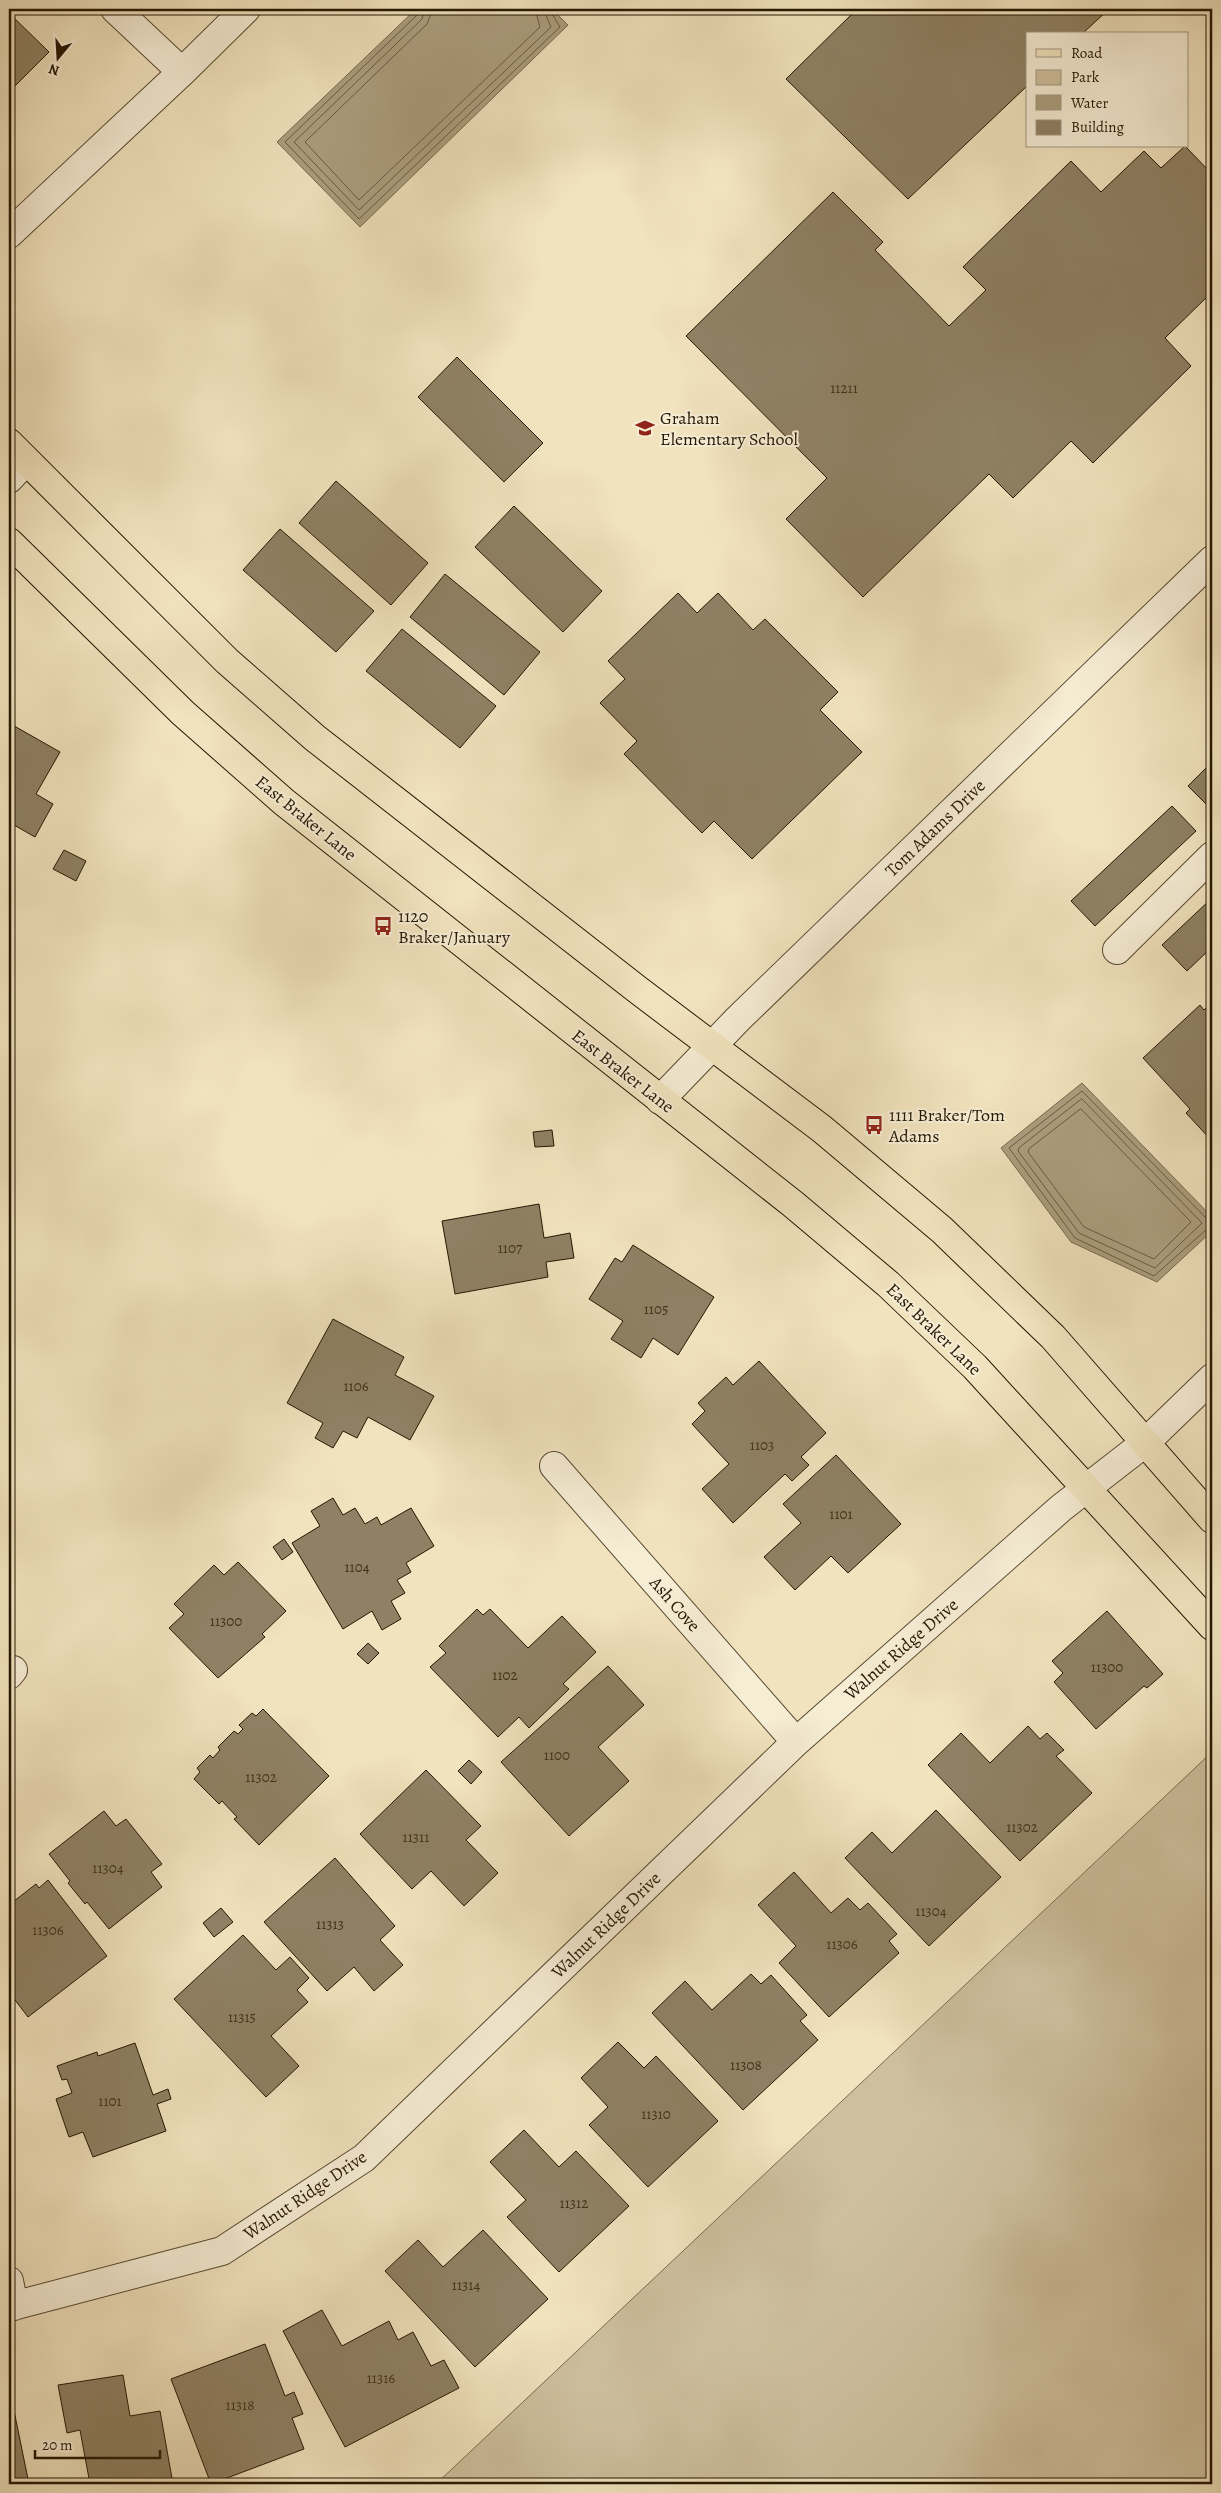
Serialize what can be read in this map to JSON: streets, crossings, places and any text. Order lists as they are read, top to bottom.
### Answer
{
  "streets": {
    "main road": ["East Braker Lane"],
    "street": ["Tom Adams Drive", "Ash Cove", "Walnut Ridge Drive"]
  },
  "crossings": [
    ["East Braker Lane", "Tom Adams Drive"],
    ["East Braker Lane", "Walnut Ridge Drive"],
    ["Ash Cove", "Walnut Ridge Drive"]
  ],
  "places": {
    "school or university": ["Graham Elementary School"],
    "bus stop": ["1120 Braker/January", "1111 Braker/Tom Adams"]
  },
  "house_numbers": [
    "11211",
    "1107",
    "1105",
    "1106",
    "1103",
    "1101",
    "1104",
    "11300",
    "11300",
    "1102",
    "1100",
    "11302",
    "11302",
    "11311",
    "11304",
    "11304",
    "11313",
    "11306",
    "11306",
    "11315",
    "11308",
    "1101",
    "11310",
    "11312",
    "11314",
    "11316",
    "11318"
  ],
  "legend": [
    "Road",
    "Park",
    "Water",
    "Building"
  ],
  "scale_bar": "20 m",
  "north": "bottom"
}
